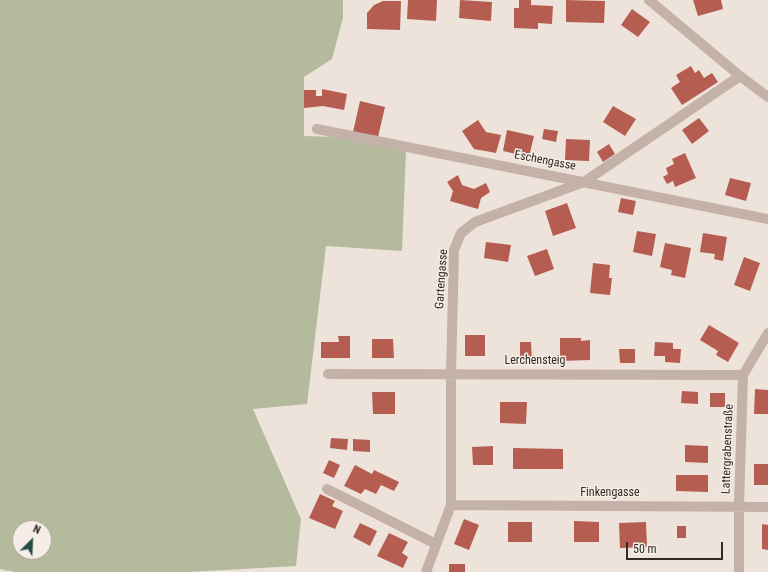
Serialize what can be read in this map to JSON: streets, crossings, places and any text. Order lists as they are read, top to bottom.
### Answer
{
  "streets": {
    "street": [
      "Eschengasse",
      "Gartengasse",
      "Lerchensteig",
      "Lattergrabenstraße",
      "Finkengasse"
    ]
  },
  "crossings": [
    ["Eschengasse", "Gartengasse"],
    ["Gartengasse", "Lerchensteig"],
    ["Gartengasse", "Finkengasse"],
    ["Lerchensteig", "Lattergrabenstraße"],
    ["Lattergrabenstraße", "Finkengasse"]
  ],
  "scale_bar": "50 m",
  "north": "top right"
}
